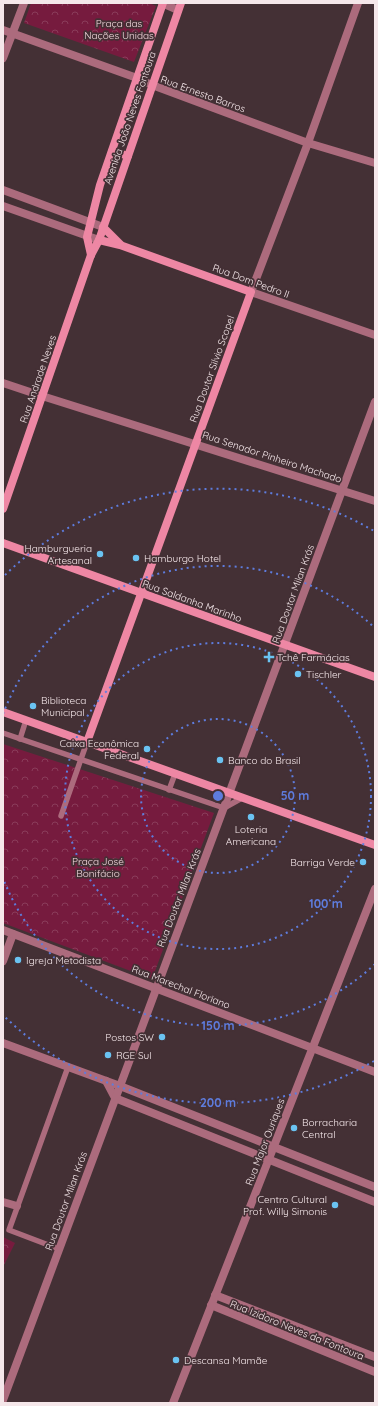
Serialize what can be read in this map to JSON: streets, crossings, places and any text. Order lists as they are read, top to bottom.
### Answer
{
  "streets": {
    "main road": [
      "Avenida João Neves Fontoura",
      "Rua Dom Pedro II",
      "Rua Doutor Silvio Scopel",
      "Rua Andrade Neves",
      "Rua Saldanha Marinho"
    ],
    "street": [
      "Rua Ernesto Barros",
      "Rua Senador Pinheiro Machado",
      "Rua Doutor Milan Krás",
      "Rua Marechal Floriano",
      "Rua Major Ouriques",
      "Rua Izidoro Neves da Fontoura"
    ]
  },
  "crossings": [
    ["Rua Ernesto Barros", "Avenida João Neves Fontoura"],
    ["Rua Ernesto Barros", "Rua Doutor Silvio Scopel"],
    ["Avenida João Neves Fontoura", "Rua Dom Pedro II"],
    ["Avenida João Neves Fontoura", "Rua Andrade Neves"],
    ["Rua Dom Pedro II", "Rua Doutor Silvio Scopel"],
    ["Rua Dom Pedro II", "Rua Andrade Neves"],
    ["Rua Doutor Silvio Scopel", "Rua Senador Pinheiro Machado"],
    ["Rua Doutor Silvio Scopel", "Rua Saldanha Marinho"],
    ["Rua Andrade Neves", "Rua Senador Pinheiro Machado"],
    ["Rua Senador Pinheiro Machado", "Rua Doutor Milan Krás"],
    ["Rua Doutor Milan Krás", "Rua Saldanha Marinho"],
    ["Rua Doutor Milan Krás", "Rua Marechal Floriano"],
    ["Rua Marechal Floriano", "Rua Major Ouriques"],
    ["Rua Major Ouriques", "Rua Izidoro Neves da Fontoura"]
  ],
  "parks": ["Praça das Nações Unidas", "Praça José Bonifácio"],
  "places": {
    "other": [
      "Hamburgueria Artesanal",
      "Hamburgo Hotel",
      "Tischler",
      "Biblioteca Municipal",
      "Caixa Econômica Federal",
      "Banco do Brasil",
      "Loteria Americana",
      "Barriga Verde",
      "Igreja Metodista",
      "Postos SW",
      "RGE Sul",
      "Borracharia Central",
      "Centro Cultural Prof. Willy Simonis",
      "Descansa Mamãe"
    ],
    "health": ["Tchê Farmácias"]
  },
  "rings": [
    "50 m",
    "100 m",
    "150 m",
    "200 m"
  ]
}
